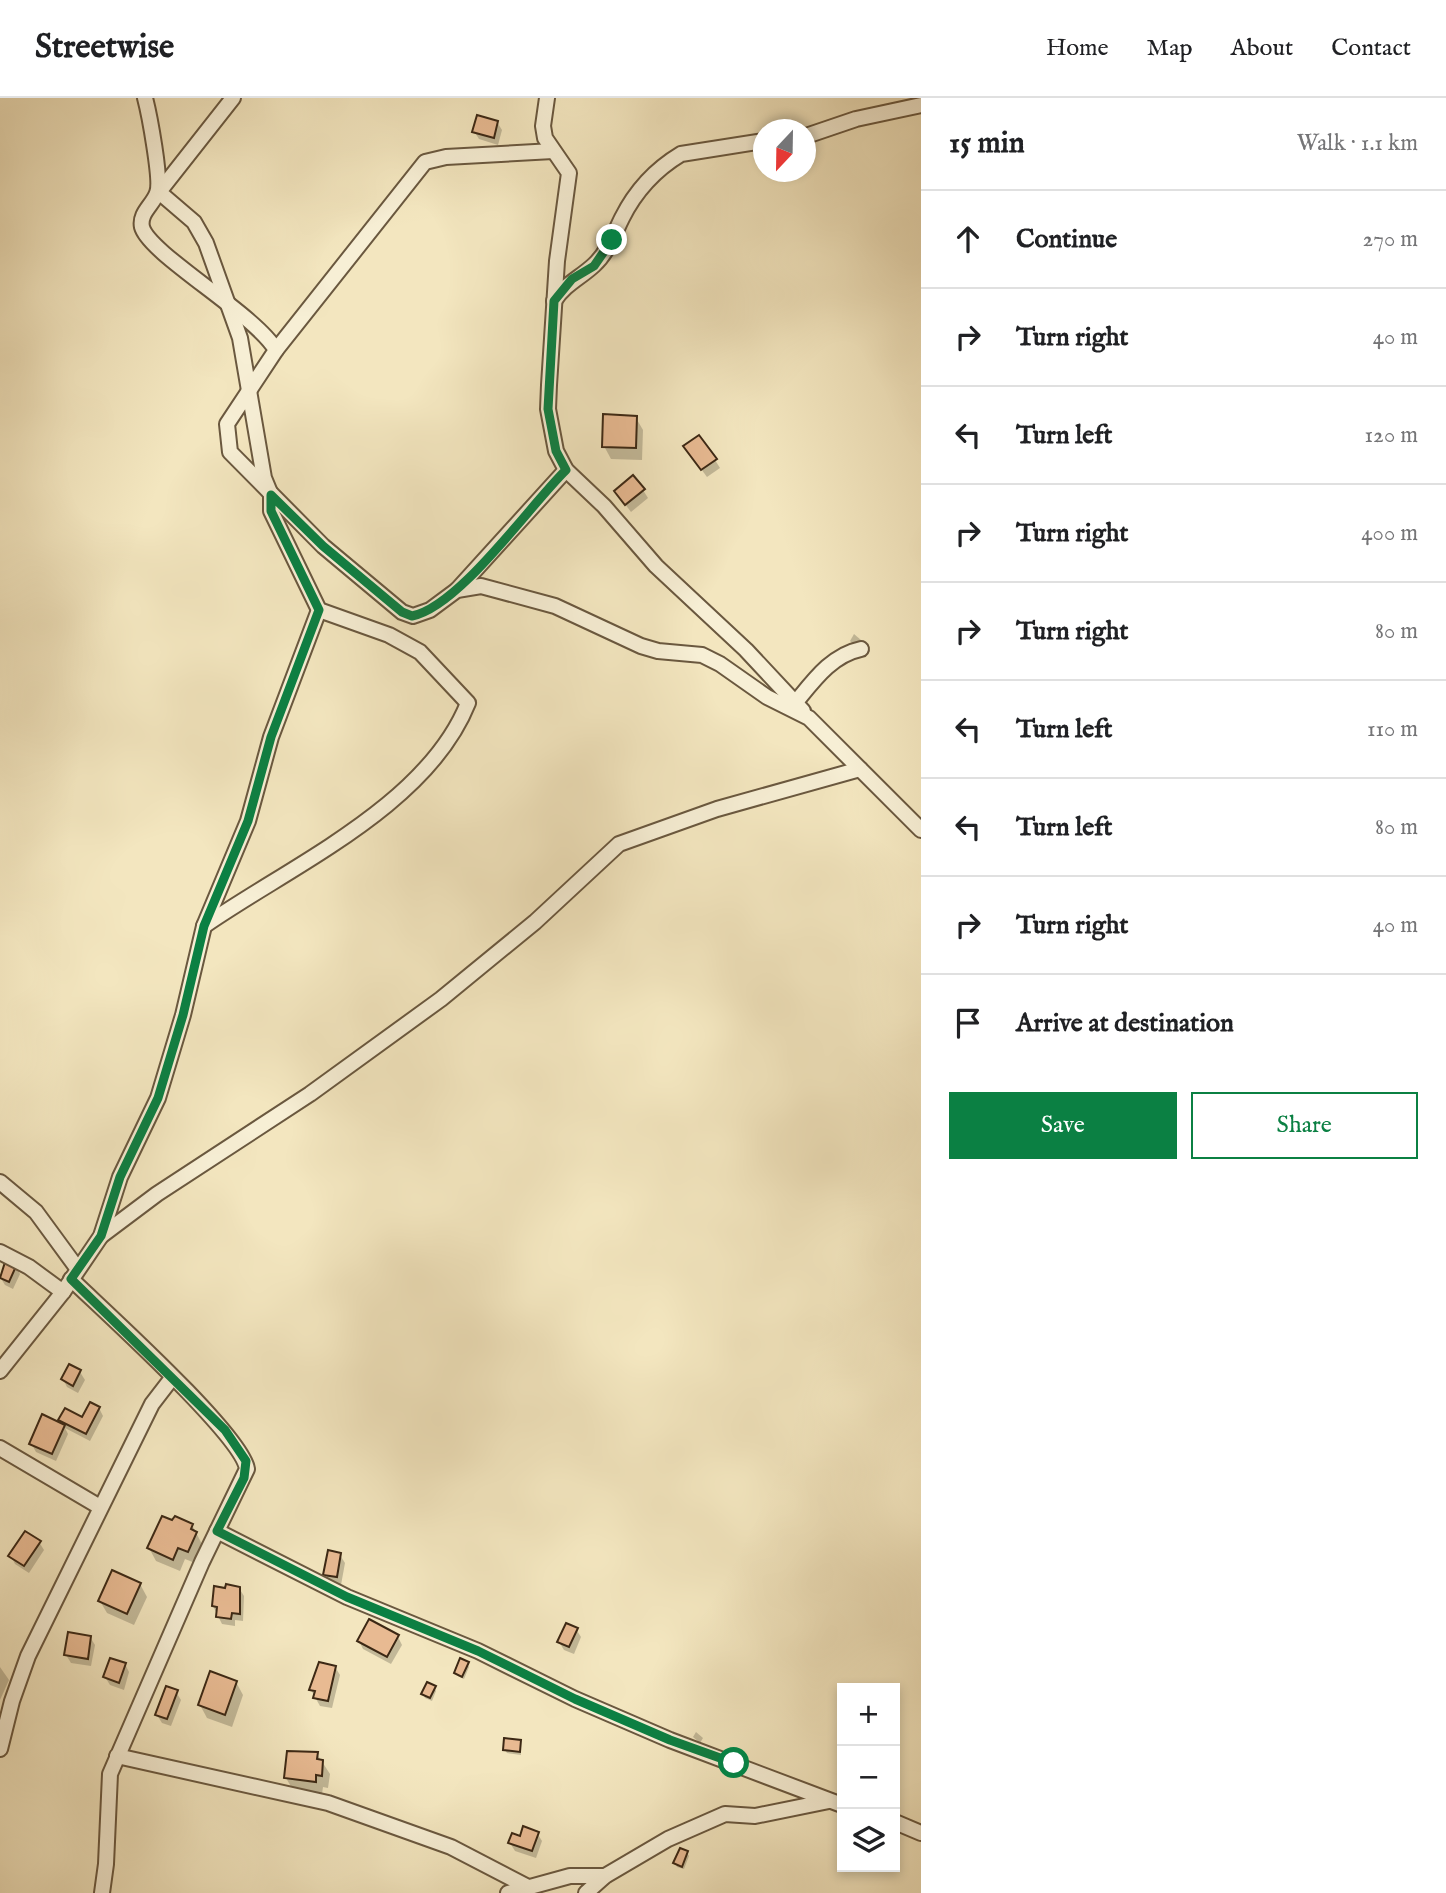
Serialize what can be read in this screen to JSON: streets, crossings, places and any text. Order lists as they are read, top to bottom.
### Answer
{
  "north": "bottom",
  "page": {
    "header": "Streetwise",
    "nav": [
      "Home",
      "Map",
      "About",
      "Contact"
    ],
    "heading": ["15 min", "Walk · 1.1 km"],
    "list": [
      ["Continue", "270 m"],
      ["Turn right", "40 m"],
      ["Turn left", "120 m"],
      ["Turn right", "400 m"],
      ["Turn right", "80 m"],
      ["Turn left", "110 m"],
      ["Turn left", "80 m"],
      ["Turn right", "40 m"],
      "Arrive at destination"
    ],
    "buttons": ["Save", "Share"],
    "map_buttons": ["+", "−"]
  }
}
